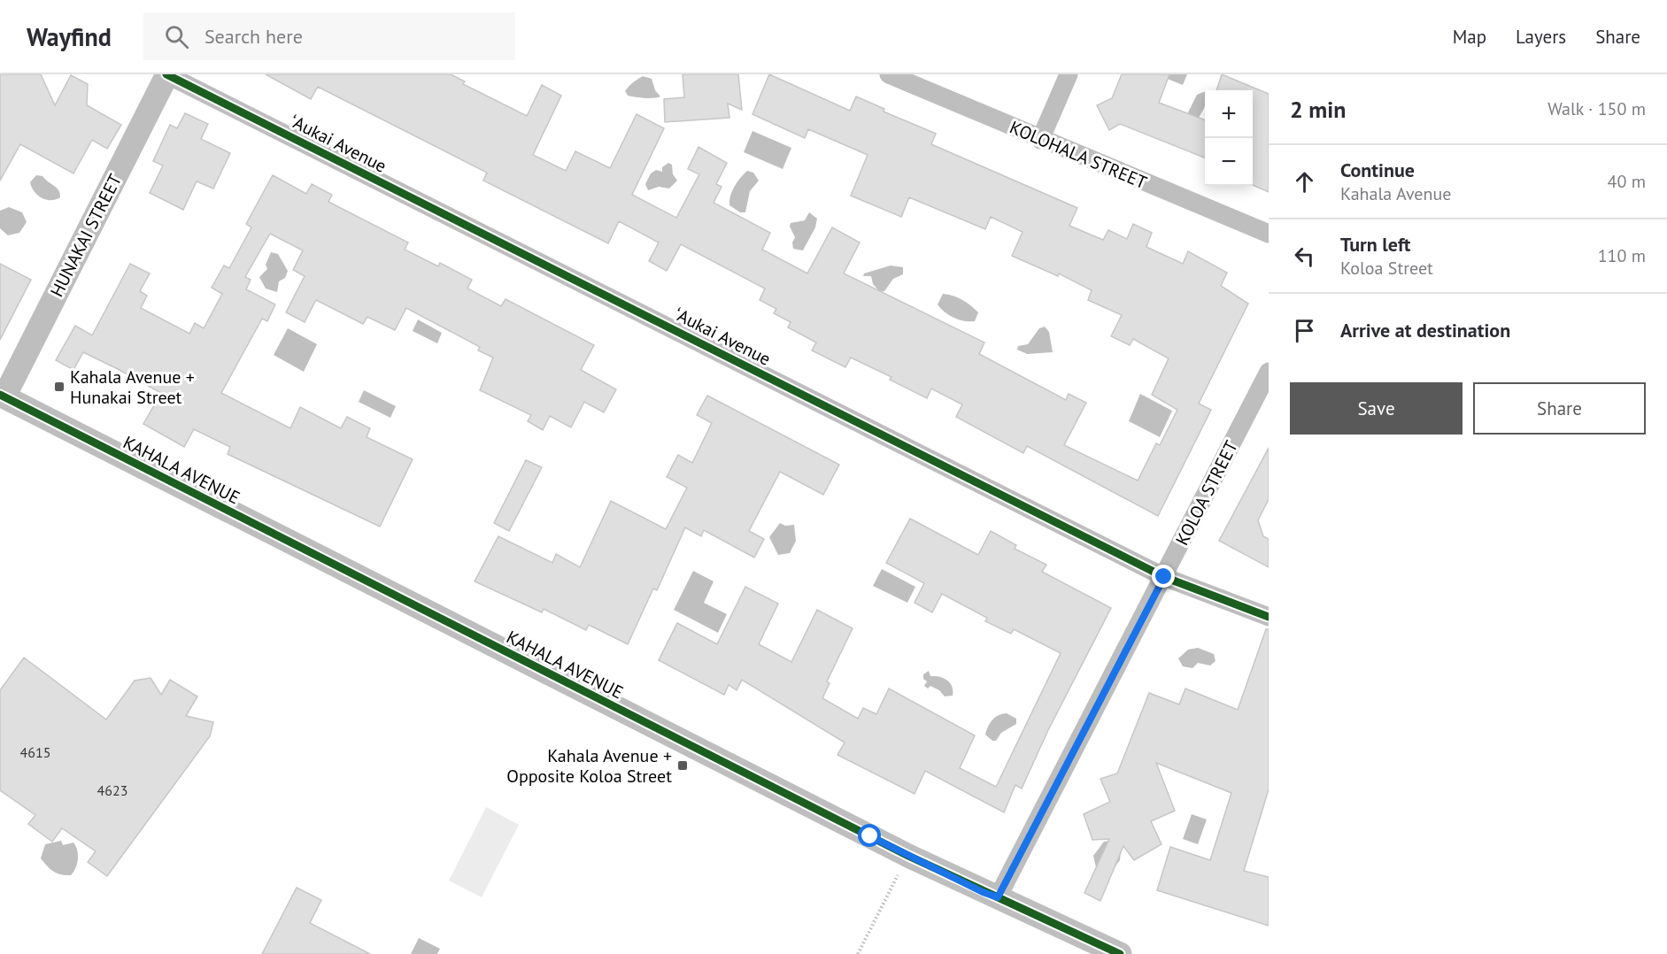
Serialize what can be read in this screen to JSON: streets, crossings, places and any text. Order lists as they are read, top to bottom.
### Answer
{
  "streets": {
    "street": [
      "ʻAukai Avenue",
      "KOLOHALA STREET",
      "HUNAKAI STREET",
      "KAHALA AVENUE",
      "KOLOA STREET"
    ]
  },
  "crossings": [
    ["ʻAukai Avenue", "HUNAKAI STREET"],
    ["ʻAukai Avenue", "KOLOA STREET"],
    ["HUNAKAI STREET", "KAHALA AVENUE"],
    ["KAHALA AVENUE", "KOLOA STREET"]
  ],
  "places": {
    "transit": ["Kahala Avenue + Hunakai Street", "Kahala Avenue + Opposite Koloa Street"]
  },
  "house_numbers": ["4615", "4623"],
  "page": {
    "header": "Wayfind",
    "search": "Search here",
    "nav": ["Map", "Layers", "Share"],
    "heading": ["2 min", "Walk · 150 m"],
    "map_buttons": ["+", "−"],
    "list": [
      ["Continue", "Kahala Avenue", "40 m"],
      ["Turn left", "Koloa Street", "110 m"],
      "Arrive at destination"
    ],
    "buttons": ["Save", "Share"]
  }
}
